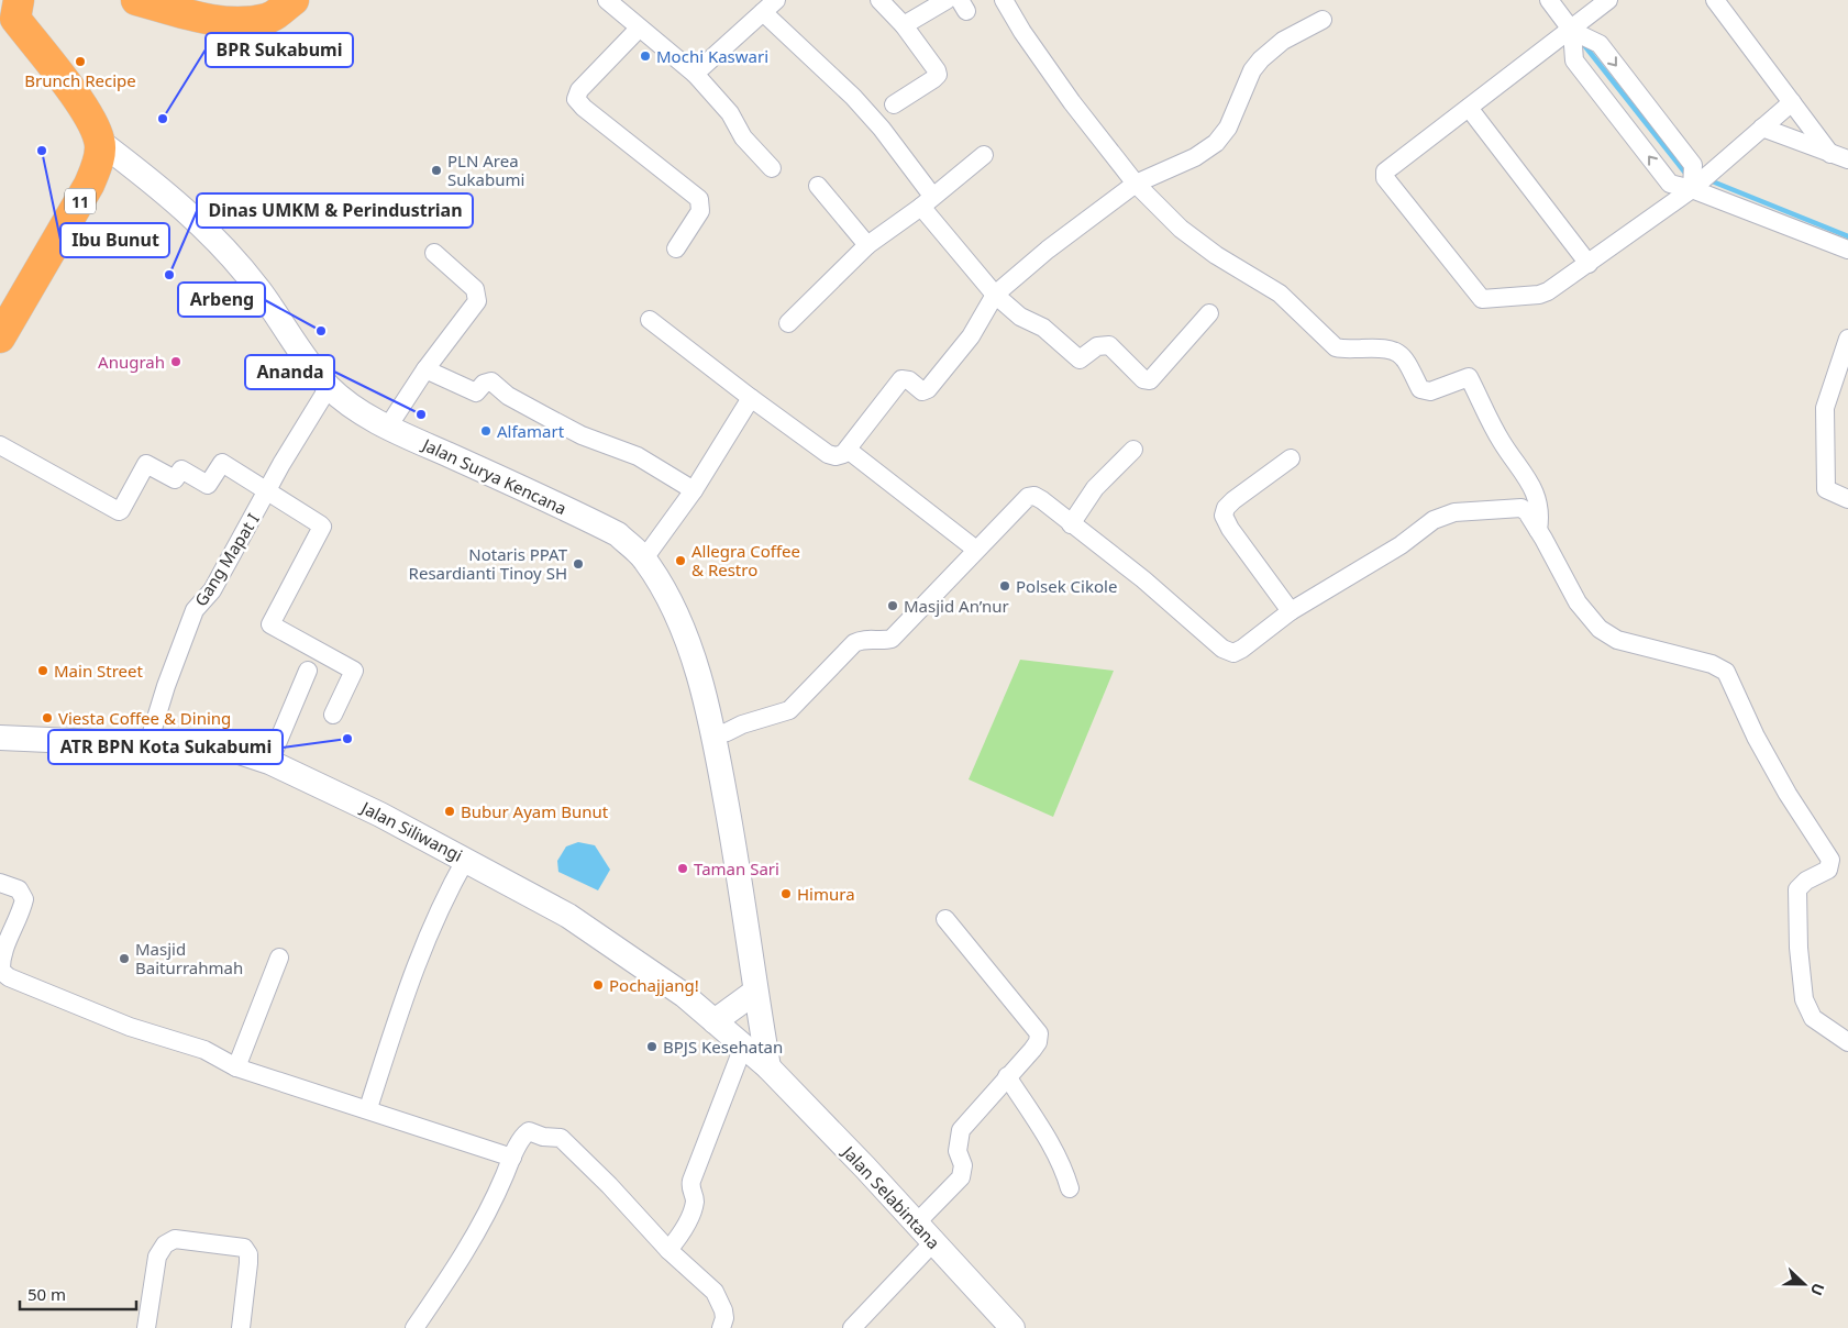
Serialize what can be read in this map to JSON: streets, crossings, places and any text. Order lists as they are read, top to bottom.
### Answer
{
  "streets": {
    "highway": ["11", "Jalan Surya Kencana"],
    "street": ["Gang Mapat I", "Jalan Siliwangi", "Jalan Selabintana"]
  },
  "crossings": [
    ["11", "Jalan Surya Kencana"],
    ["Jalan Surya Kencana", "Gang Mapat I"],
    ["Jalan Surya Kencana", "Jalan Siliwangi"],
    ["Jalan Surya Kencana", "Jalan Selabintana"],
    ["Gang Mapat I", "Jalan Siliwangi"],
    ["Jalan Siliwangi", "Jalan Selabintana"]
  ],
  "places": [
    "Mochi Kaswari",
    "Brunch Recipe",
    "BPR Sukabumi",
    "Ibu Bunut",
    "PLN Area Sukabumi",
    "Dinas UMKM & Perindustrian",
    "Arbeng",
    "Anugrah",
    "Ananda",
    "Alfamart",
    "Allegra Coffee & Restro",
    "Notaris PPAT Resardianti Tinoy SH",
    "Polsek Cikole",
    "Masjid An’nur",
    "Main Street",
    "Viesta Coffee & Dining",
    "ATR BPN Kota Sukabumi",
    "Bubur Ayam Bunut",
    "Taman Sari",
    "Himura",
    "Masjid Baiturrahmah",
    "Pochajjang!",
    "BPJS Kesehatan"
  ],
  "scale_bar": "50 m",
  "north": "right"
}
